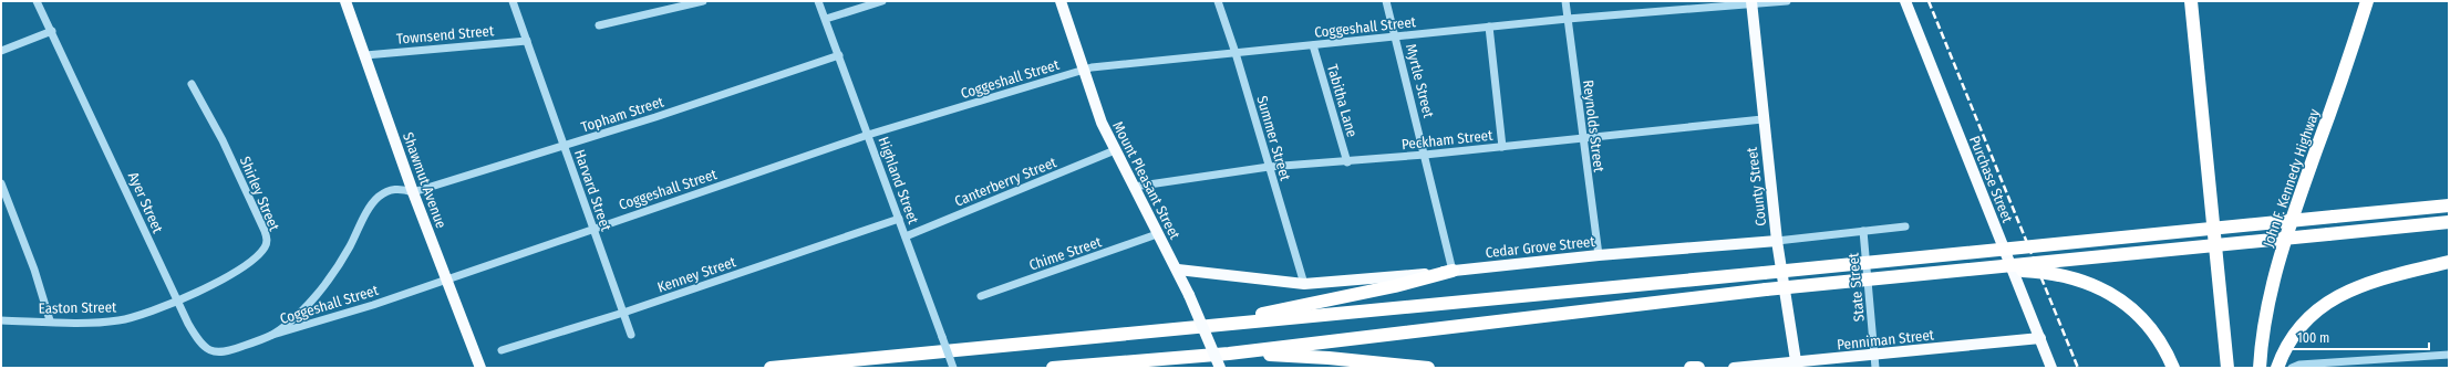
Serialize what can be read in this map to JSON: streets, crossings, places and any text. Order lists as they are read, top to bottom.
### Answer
{
  "streets": {
    "highway": ["John F. Kennedy Highway"],
    "main road": [
      "Purchase Street",
      "Shawmut Avenue",
      "Mount Pleasant Street",
      "County Street",
      "Cedar Grove Street",
      "Penniman Street"
    ],
    "street": [
      "Coggeshall Street",
      "Townsend Street",
      "Myrtle Street",
      "Tabitha Lane",
      "Topham Street",
      "Reynolds Street",
      "Summer Street",
      "Peckham Street",
      "Highland Street",
      "Canterberry Street",
      "Harvard Street",
      "Shirley Street",
      "Ayer Street",
      "Chime Street",
      "Kenney Street",
      "State Street",
      "Easton Street"
    ]
  },
  "crossings": [
    ["Coggeshall Street", "Myrtle Street"],
    ["Coggeshall Street", "Tabitha Lane"],
    ["Coggeshall Street", "Reynolds Street"],
    ["Coggeshall Street", "Summer Street"],
    ["Coggeshall Street", "Shawmut Avenue"],
    ["Coggeshall Street", "Highland Street"],
    ["Coggeshall Street", "Mount Pleasant Street"],
    ["Coggeshall Street", "County Street"],
    ["Coggeshall Street", "Harvard Street"],
    ["Coggeshall Street", "Ayer Street"],
    ["Townsend Street", "Shawmut Avenue"],
    ["Townsend Street", "Harvard Street"],
    ["Myrtle Street", "Peckham Street"],
    ["Myrtle Street", "Cedar Grove Street"],
    ["Tabitha Lane", "Peckham Street"],
    ["Topham Street", "Shawmut Avenue"],
    ["Topham Street", "Highland Street"],
    ["Topham Street", "Harvard Street"],
    ["Reynolds Street", "Peckham Street"],
    ["Reynolds Street", "Cedar Grove Street"],
    ["Summer Street", "Peckham Street"],
    ["Summer Street", "Cedar Grove Street"],
    ["Peckham Street", "Mount Pleasant Street"],
    ["Peckham Street", "County Street"],
    ["Purchase Street", "Penniman Street"],
    ["Highland Street", "Canterberry Street"],
    ["Highland Street", "Kenney Street"],
    ["Mount Pleasant Street", "Canterberry Street"],
    ["Mount Pleasant Street", "Cedar Grove Street"],
    ["Mount Pleasant Street", "Chime Street"],
    ["County Street", "Cedar Grove Street"],
    ["County Street", "Penniman Street"],
    ["Harvard Street", "Kenney Street"],
    ["Shirley Street", "Ayer Street"],
    ["Shirley Street", "Easton Street"],
    ["Ayer Street", "Easton Street"],
    ["Cedar Grove Street", "State Street"],
    ["State Street", "Penniman Street"]
  ],
  "scale_bar": "100 m"
}
